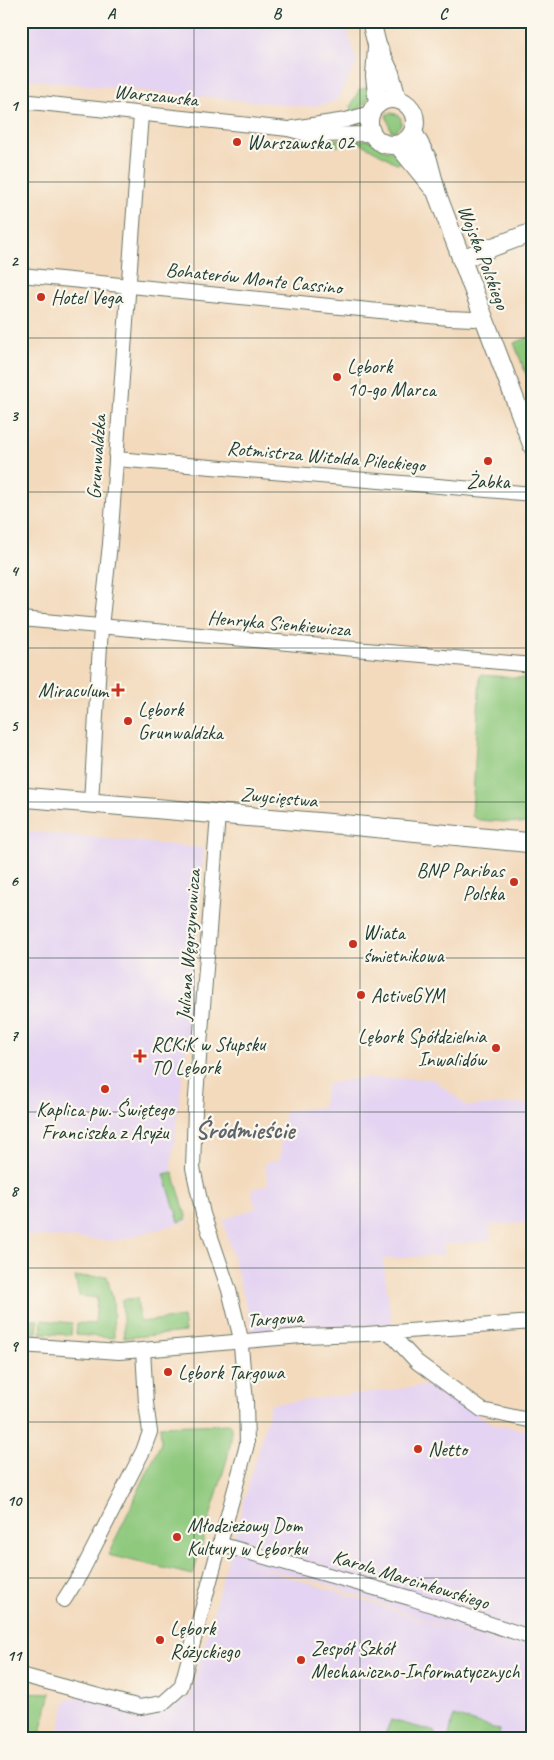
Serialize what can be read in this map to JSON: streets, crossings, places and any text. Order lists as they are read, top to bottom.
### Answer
{
  "streets": {
    "main road": ["Zwycięstwa"],
    "street": [
      "Warszawska",
      "Wojska Polskiego",
      "Bohaterów Monte Cassino",
      "Rotmistrza Witolda Pileckiego",
      "Grunwaldzka",
      "Henryka Sienkiewicza",
      "Juliana Węgrzynowicza",
      "Targowa",
      "Karola Marcinkowskiego"
    ]
  },
  "crossings": [
    ["Warszawska", "Wojska Polskiego"],
    ["Warszawska", "Grunwaldzka"],
    ["Wojska Polskiego", "Bohaterów Monte Cassino"],
    ["Bohaterów Monte Cassino", "Grunwaldzka"],
    ["Rotmistrza Witolda Pileckiego", "Grunwaldzka"],
    ["Grunwaldzka", "Henryka Sienkiewicza"],
    ["Grunwaldzka", "Zwycięstwa"],
    ["Zwycięstwa", "Juliana Węgrzynowicza"],
    ["Juliana Węgrzynowicza", "Targowa"],
    ["Juliana Węgrzynowicza", "Karola Marcinkowskiego"]
  ],
  "districts": ["Śródmieście"],
  "places": {
    "other": [
      "Warszawska 02",
      "Hotel Vega",
      "Lębork 10-go Marca",
      "Żabka",
      "Lębork Grunwaldzka",
      "BNP Paribas Polska",
      "Wiata śmietnikowa",
      "ActiveGYM",
      "Lębork Spółdzielnia Inwalidów",
      "Kaplica pw. Świętego Franciszka z Asyżu",
      "Lębork Targowa",
      "Netto",
      "Młodzieżowy Dom Kultury w Lęborku",
      "Lębork Różyckiego",
      "Zespół Szkół Mechaniczno-Informatycznych"
    ],
    "health": ["Miraculum", "RCKiK w Słupsku TO Lębork"]
  },
  "grid": {
    "columns": ["A", "B", "C"],
    "rows": [
      "1",
      "2",
      "3",
      "4",
      "5",
      "6",
      "7",
      "8",
      "9",
      "10",
      "11"
    ]
  }
}
